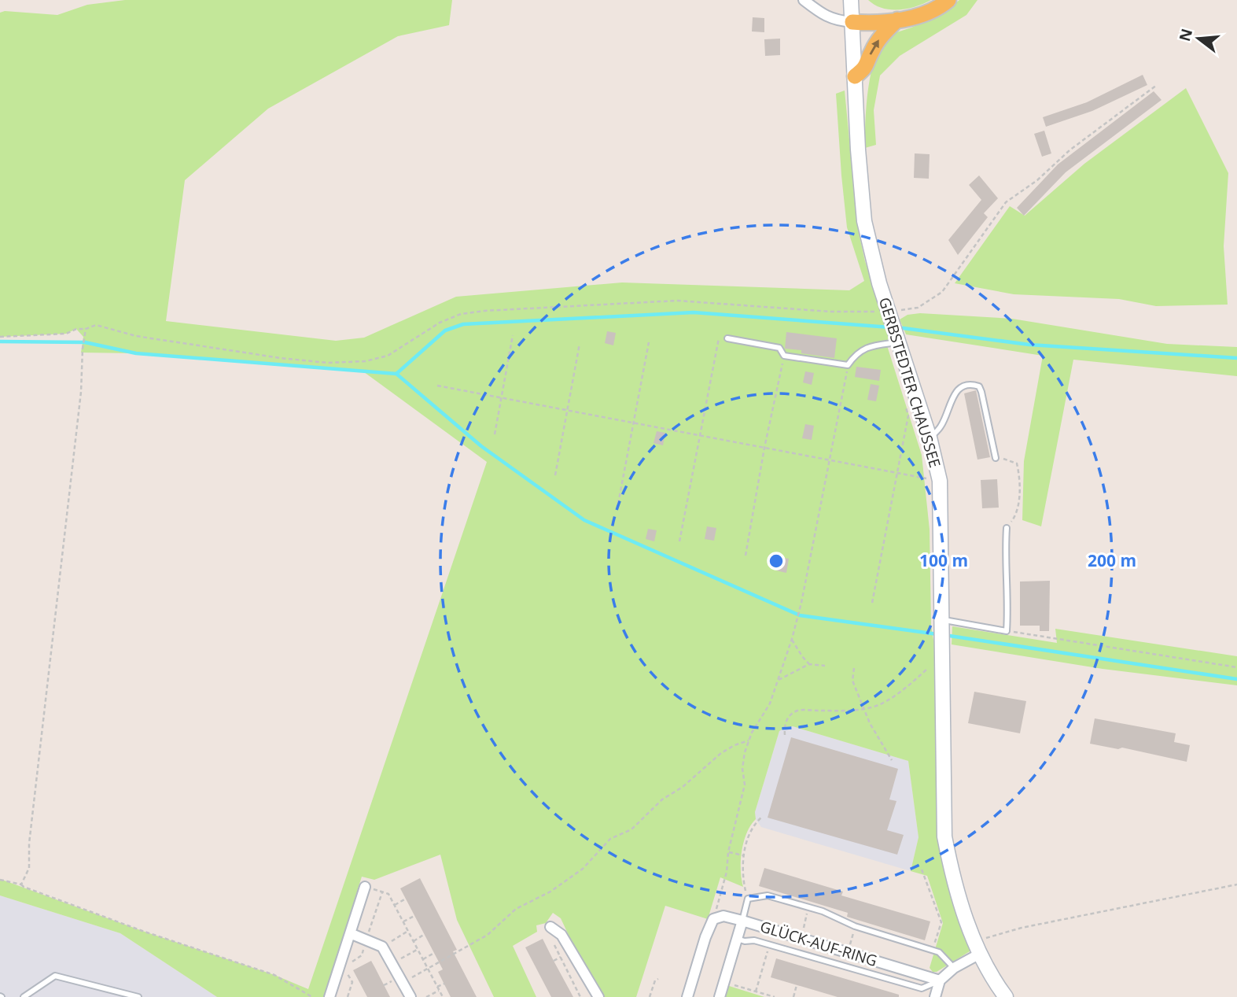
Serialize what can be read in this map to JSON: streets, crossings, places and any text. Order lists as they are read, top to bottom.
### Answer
{
  "streets": {
    "main road": ["GERBSTEDTER CHAUSSEE"],
    "street": ["GLÜCK-AUF-RING"]
  },
  "north": "left",
  "rings": ["100 m", "200 m"]
}
